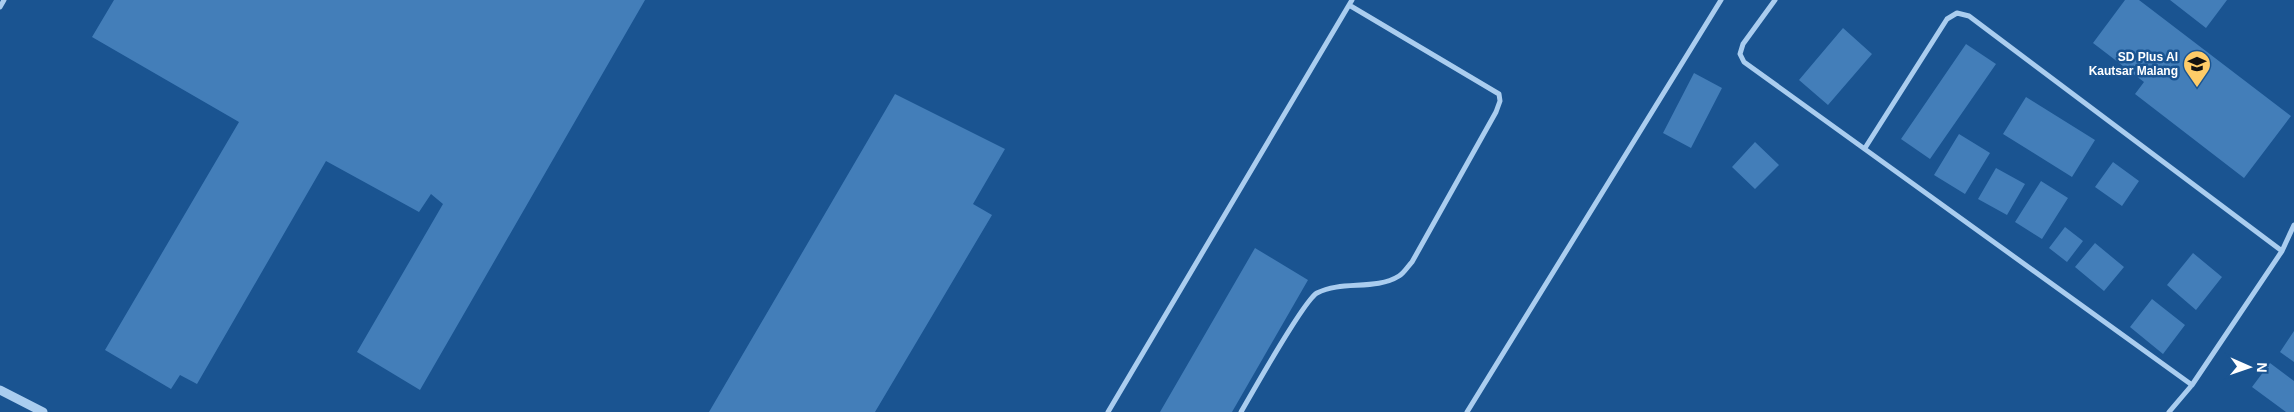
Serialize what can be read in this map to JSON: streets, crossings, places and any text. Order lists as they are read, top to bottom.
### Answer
{
  "places": {
    "school or university": ["SD Plus Al Kautsar Malang"]
  },
  "north": "right"
}
